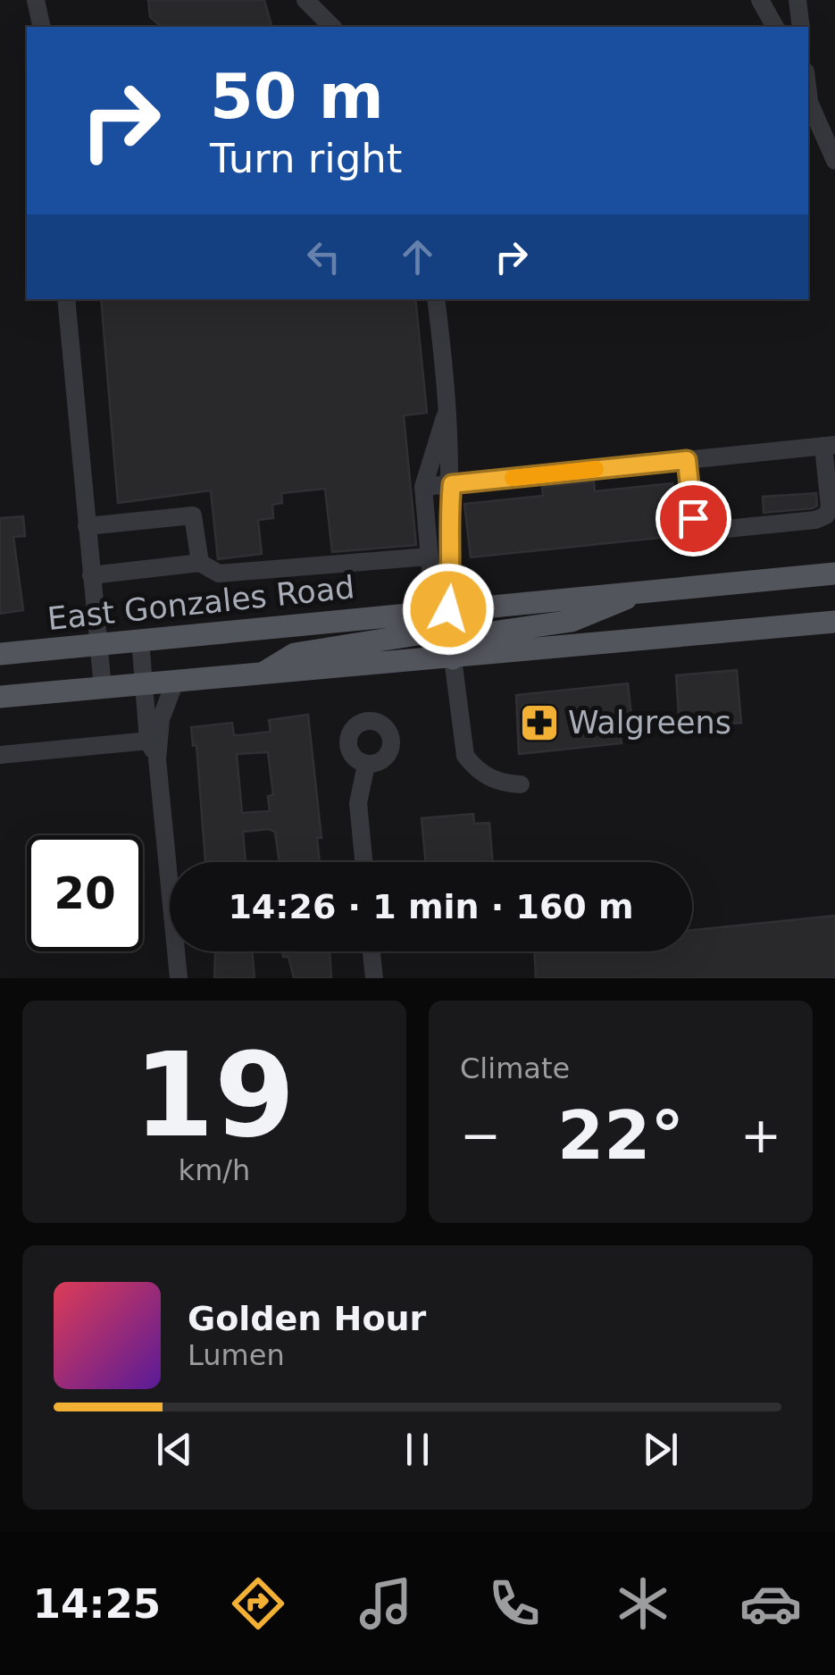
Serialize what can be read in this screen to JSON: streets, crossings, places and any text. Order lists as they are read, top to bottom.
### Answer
{
  "streets": {
    "main road": ["East Gonzales Road"]
  },
  "places": {
    "pharmacy": ["Walgreens"]
  },
  "page": {
    "turn": ["50 m", "Turn right"],
    "limit": "20",
    "trip": "14:26 · 1 min · 160 m",
    "tile": [
      ["19", "km/h"],
      "Climate"
    ],
    "heat": ["−", "22°", "+"],
    "song": ["Golden Hour", "Lumen"],
    "tabs": "14:25"
  }
}
